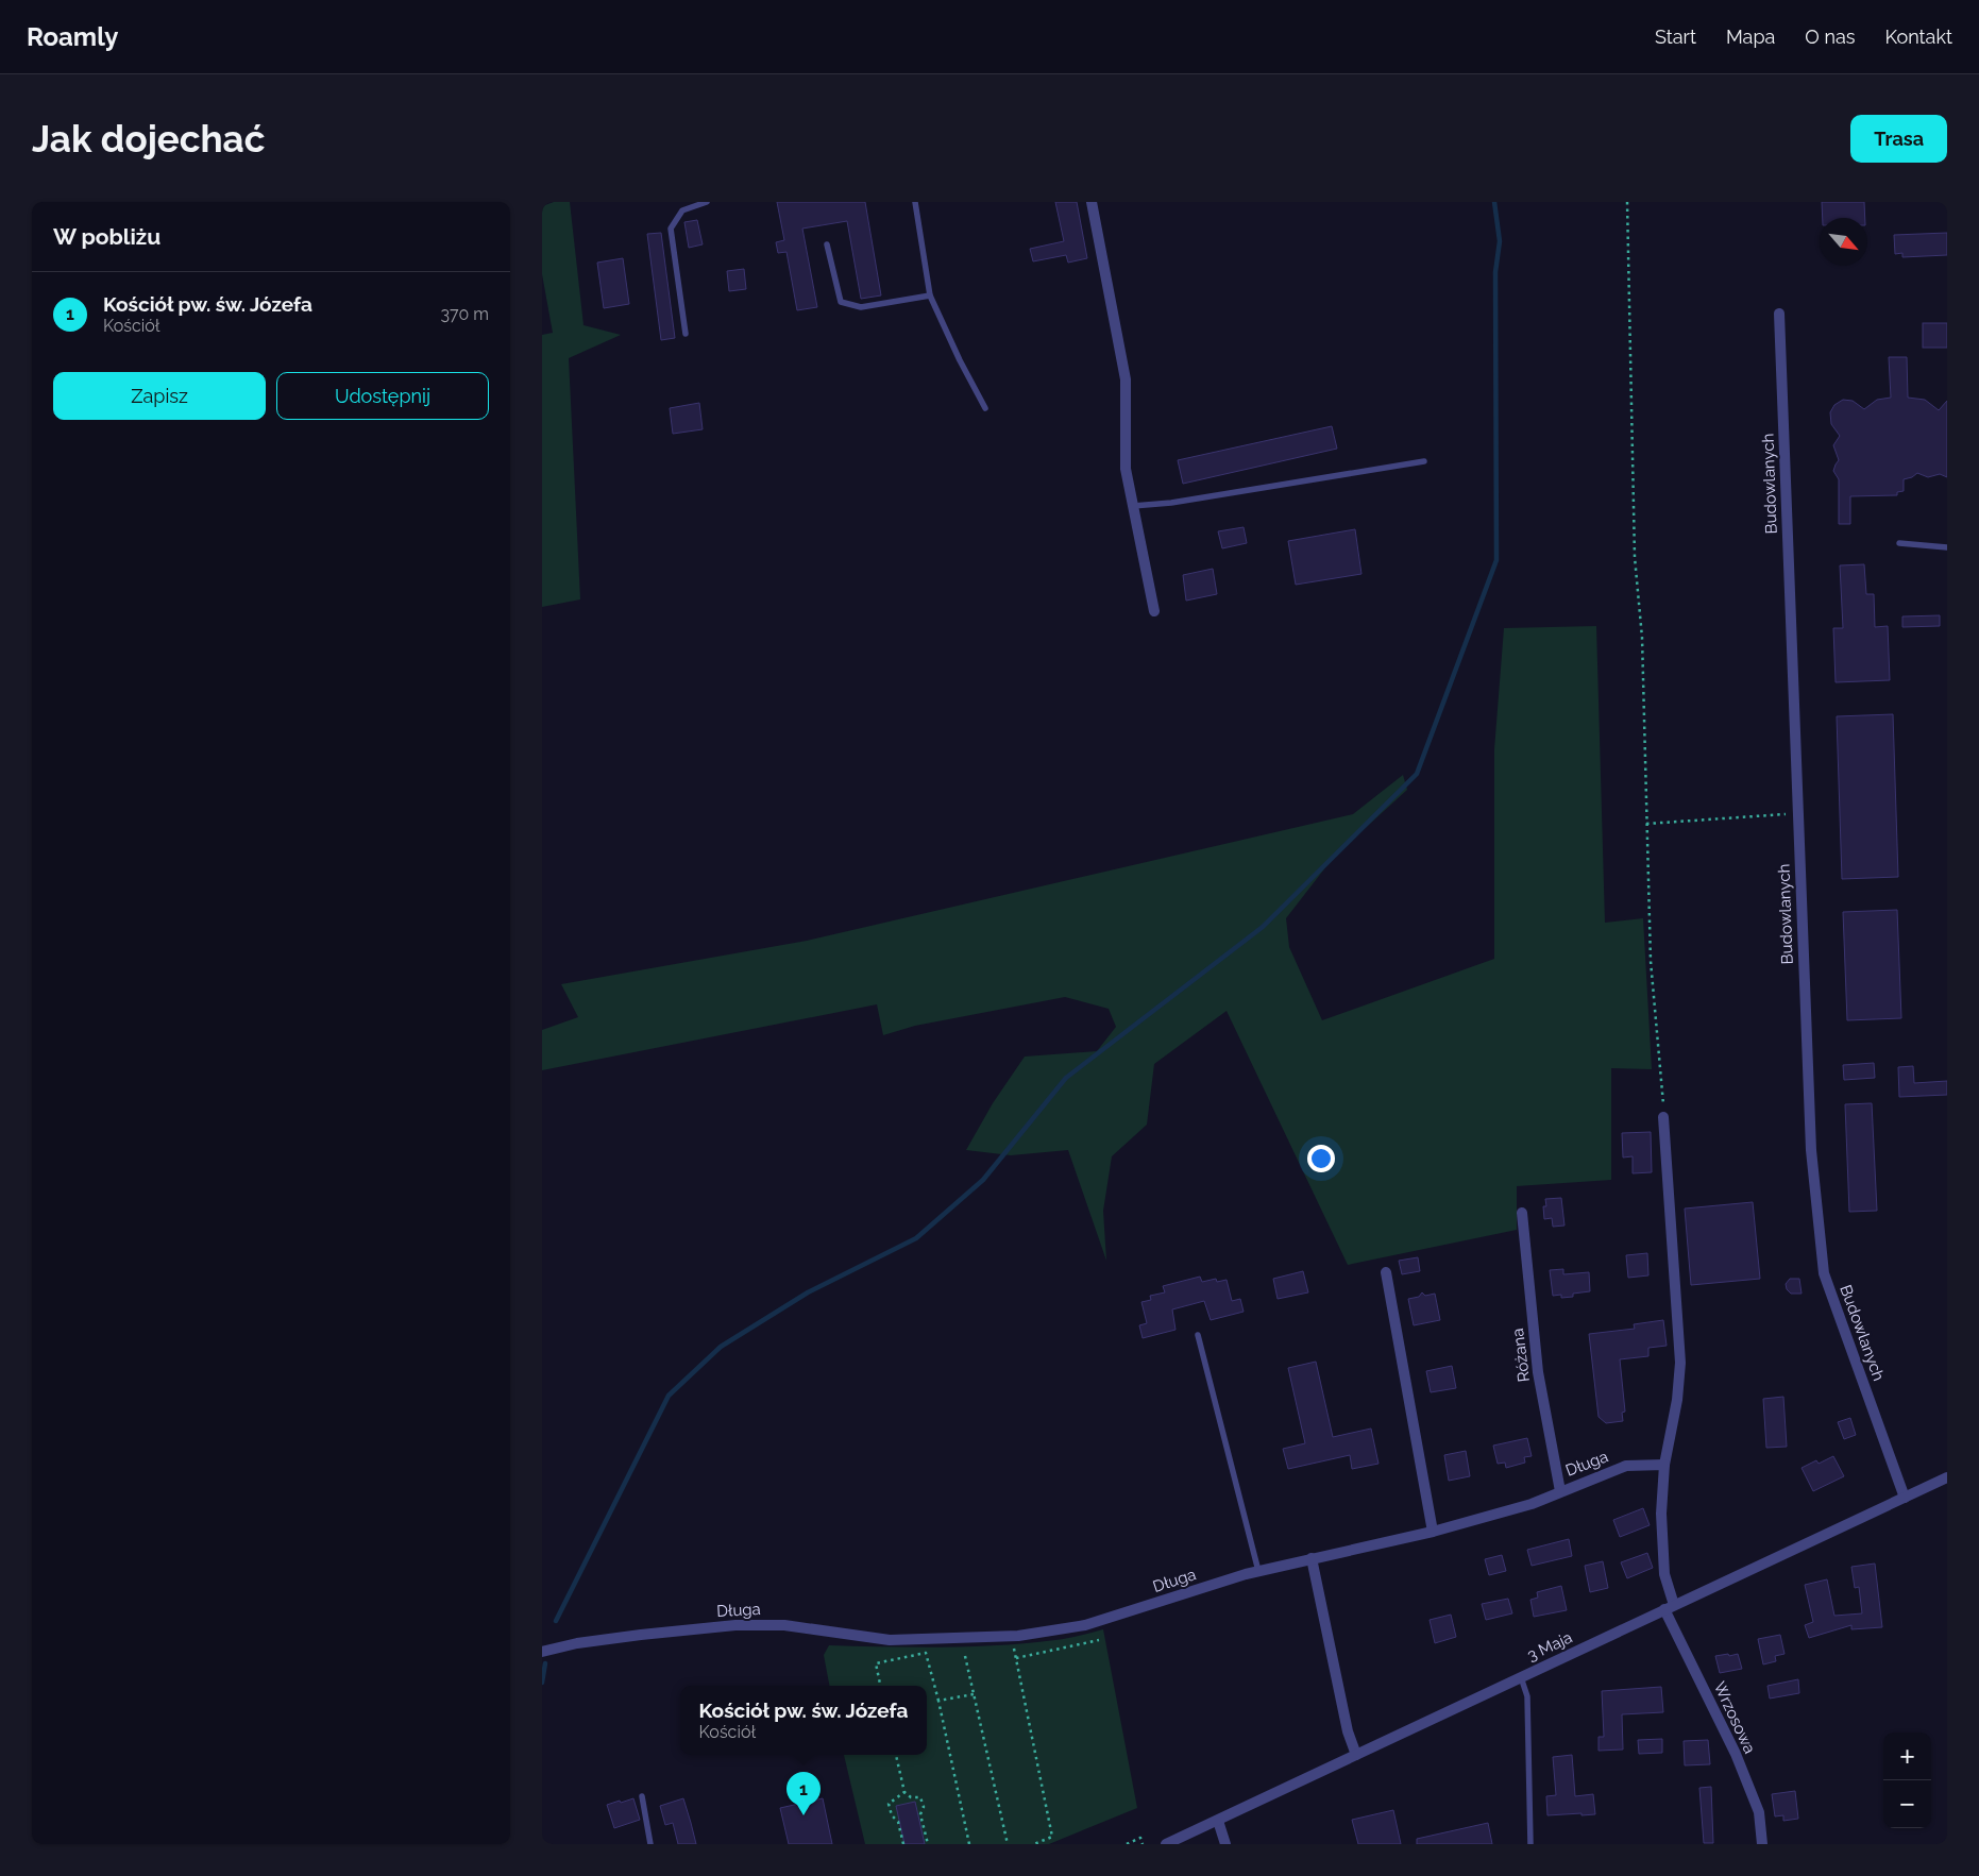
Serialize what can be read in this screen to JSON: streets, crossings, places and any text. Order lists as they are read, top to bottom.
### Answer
{
  "streets": {
    "street": [
      "Budowlanych",
      "Różana",
      "Długa",
      "3 Maja",
      "Wrzosowa"
    ]
  },
  "crossings": [
    ["Budowlanych", "3 Maja"],
    ["Różana", "Długa"],
    ["3 Maja", "Wrzosowa"]
  ],
  "north": "bottom right",
  "page": {
    "header": "Roamly",
    "nav": [
      "Start",
      "Mapa",
      "O nas",
      "Kontakt"
    ],
    "buttons": [
      "Trasa",
      ["Zapisz", "Udostępnij"]
    ],
    "title": "Jak dojechać",
    "heading": "W pobliżu",
    "list": [
      {
        "mark": "1",
        "name": "Kościół pw. św. Józefa",
        "note": "Kościół",
        "value": "370 m"
      }
    ],
    "popup": ["Kościół pw. św. Józefa", "Kościół"],
    "map_buttons": ["+", "−"],
    "pins": "1"
  }
}
